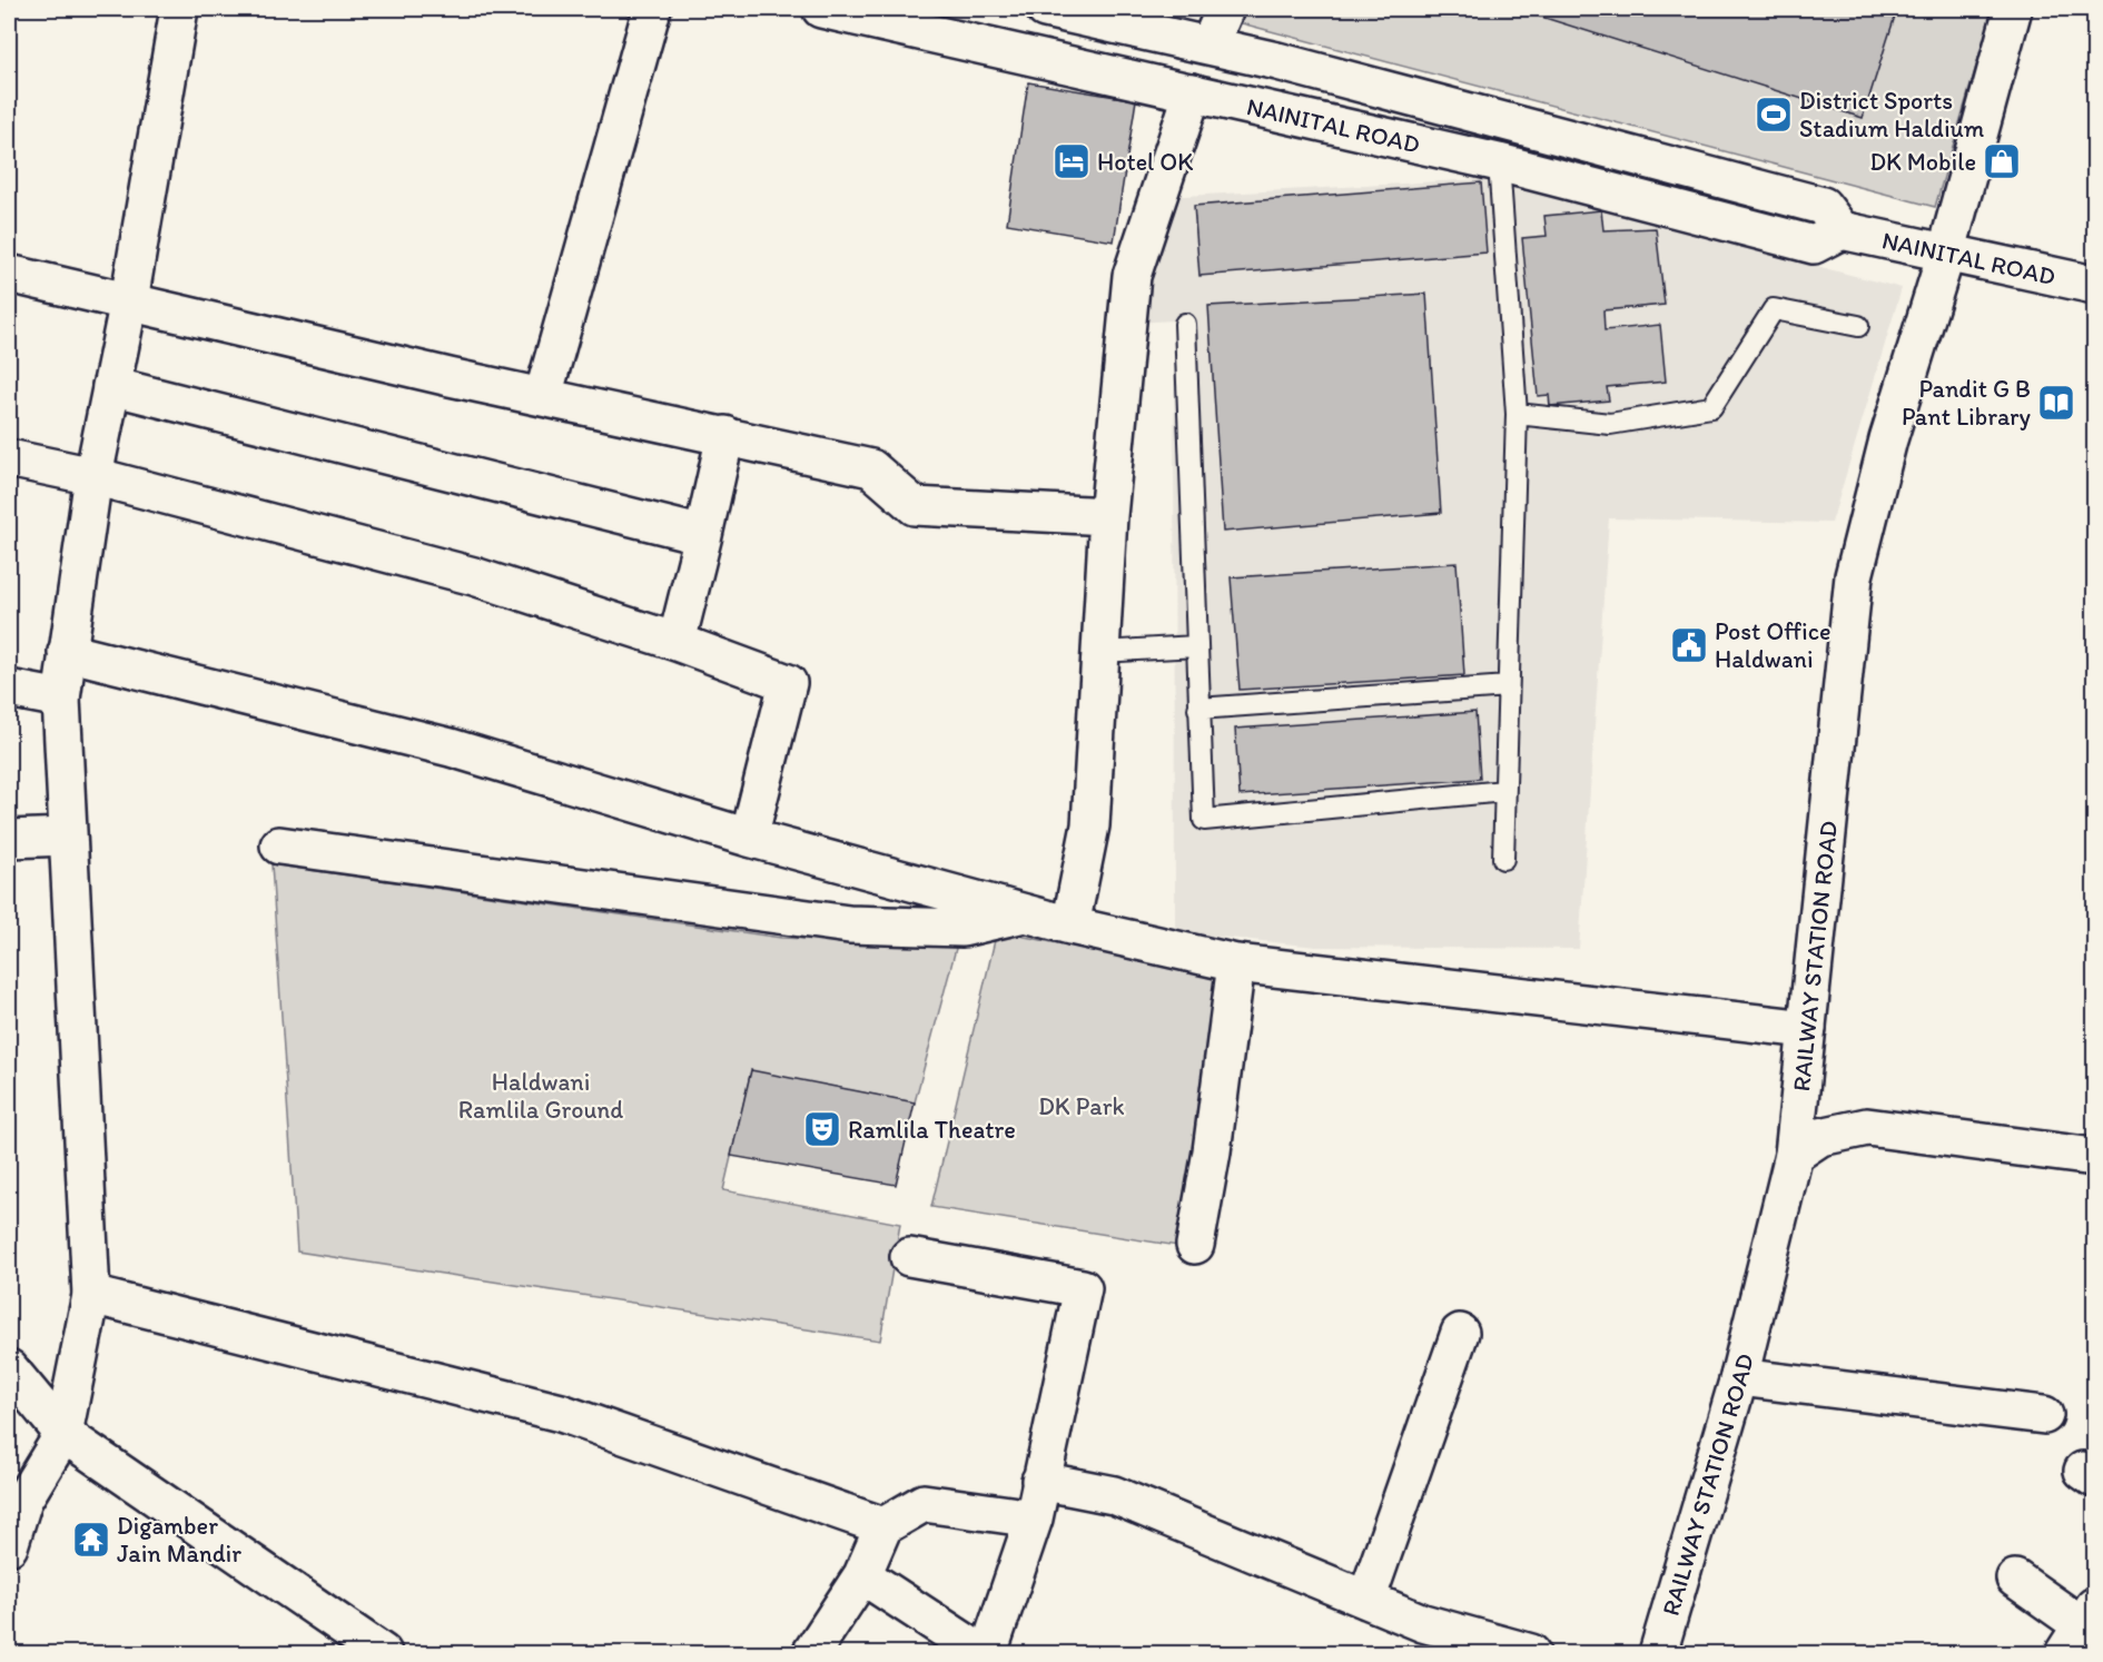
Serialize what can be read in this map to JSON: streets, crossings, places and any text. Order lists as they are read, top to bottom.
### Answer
{
  "streets": {
    "main road": ["NAINITAL ROAD", "RAILWAY STATION ROAD"]
  },
  "crossings": [
    ["NAINITAL ROAD", "RAILWAY STATION ROAD"]
  ],
  "parks": ["Haldwani Ramlila Ground", "DK Park"],
  "places": {
    "sports": ["District Sports Stadium Haldium"],
    "hotel": ["Hotel OK"],
    "shop": ["DK Mobile"],
    "library": ["Pandit G B Pant Library"],
    "public building": ["Post Office Haldwani"],
    "theatre": ["Ramlila Theatre"],
    "temple": ["Digamber Jain Mandir"]
  }
}
